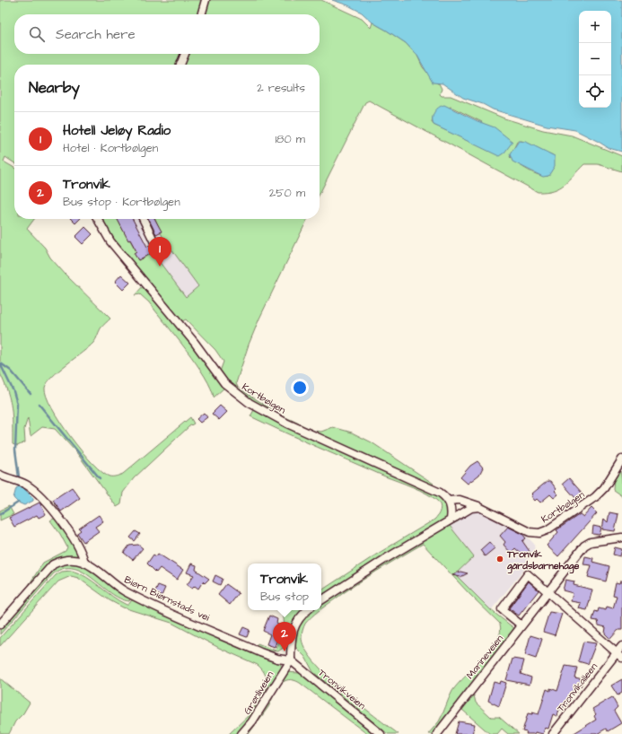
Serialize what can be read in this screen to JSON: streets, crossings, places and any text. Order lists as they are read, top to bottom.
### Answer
{
  "streets": {
    "street": [
      "Kortbølgen",
      "Biørn Biørnstads vei",
      "Marineveien",
      "Tronvikalleen",
      "Tronvikveien",
      "Grønliveien"
    ]
  },
  "crossings": [
    ["Biørn Biørnstads vei", "Tronvikveien"],
    ["Biørn Biørnstads vei", "Grønliveien"],
    ["Tronvikveien", "Grønliveien"]
  ],
  "places": ["Tronvik gårdsbarnehage"],
  "page": {
    "map_buttons": ["+", "−"],
    "search": "Search here",
    "heading": ["Nearby", "2 results"],
    "list": [
      {
        "mark": "1",
        "name": "Hotell Jeløy Radio",
        "note": "Hotel · Kortbølgen",
        "value": "180 m"
      },
      {
        "mark": "2",
        "name": "Tronvik",
        "note": "Bus stop · Kortbølgen",
        "value": "250 m"
      }
    ],
    "pins": ["1", "2"],
    "popup": ["Tronvik", "Bus stop"]
  }
}
